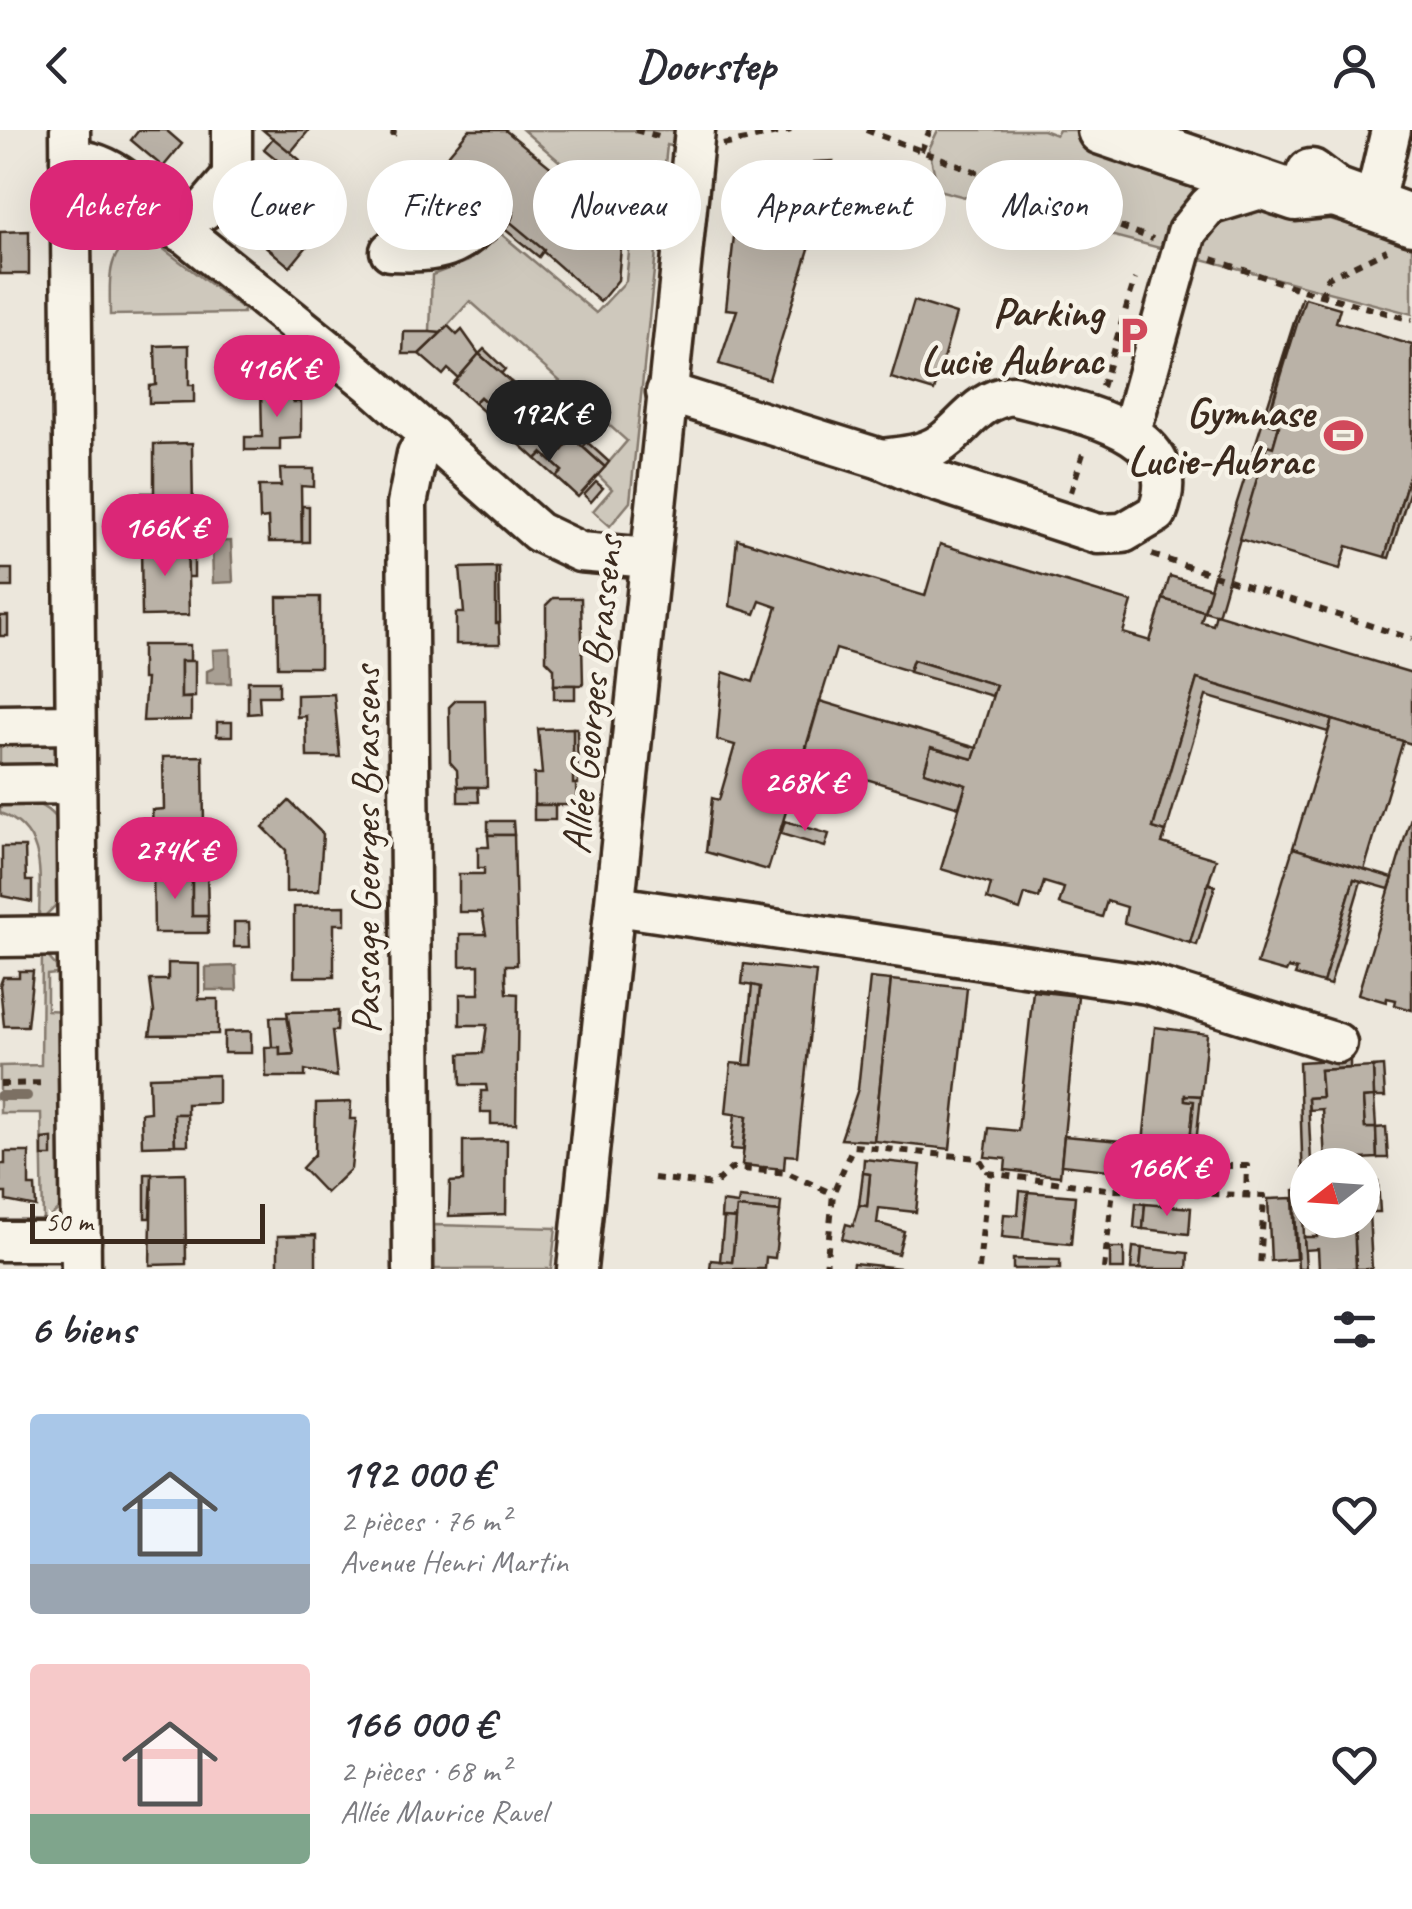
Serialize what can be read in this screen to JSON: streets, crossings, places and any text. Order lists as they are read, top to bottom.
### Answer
{
  "streets": {
    "street": ["Allée Georges Brassens", "Passage Georges Brassens"]
  },
  "places": {
    "parking": ["Parking Lucie Aubrac"],
    "sports": ["Gymnase Lucie-Aubrac"]
  },
  "scale_bar": "50 m",
  "north": "left",
  "page": {
    "header": "Doorstep",
    "chip": [
      "Acheter",
      "Louer",
      "Filtres",
      "Nouveau",
      "Appartement",
      "Maison"
    ],
    "price": [
      "416K €",
      "192K €",
      "166K €",
      "268K €",
      "274K €",
      "166K €"
    ],
    "scale": "50 m",
    "heading": "6 biens",
    "list": [
      {
        "name": "192 000 €",
        "note": "2 pièces · 76 m² · Avenue Henri Martin"
      },
      {
        "name": "166 000 €",
        "note": "2 pièces · 68 m² · Allée Maurice Ravel"
      }
    ]
  }
}
